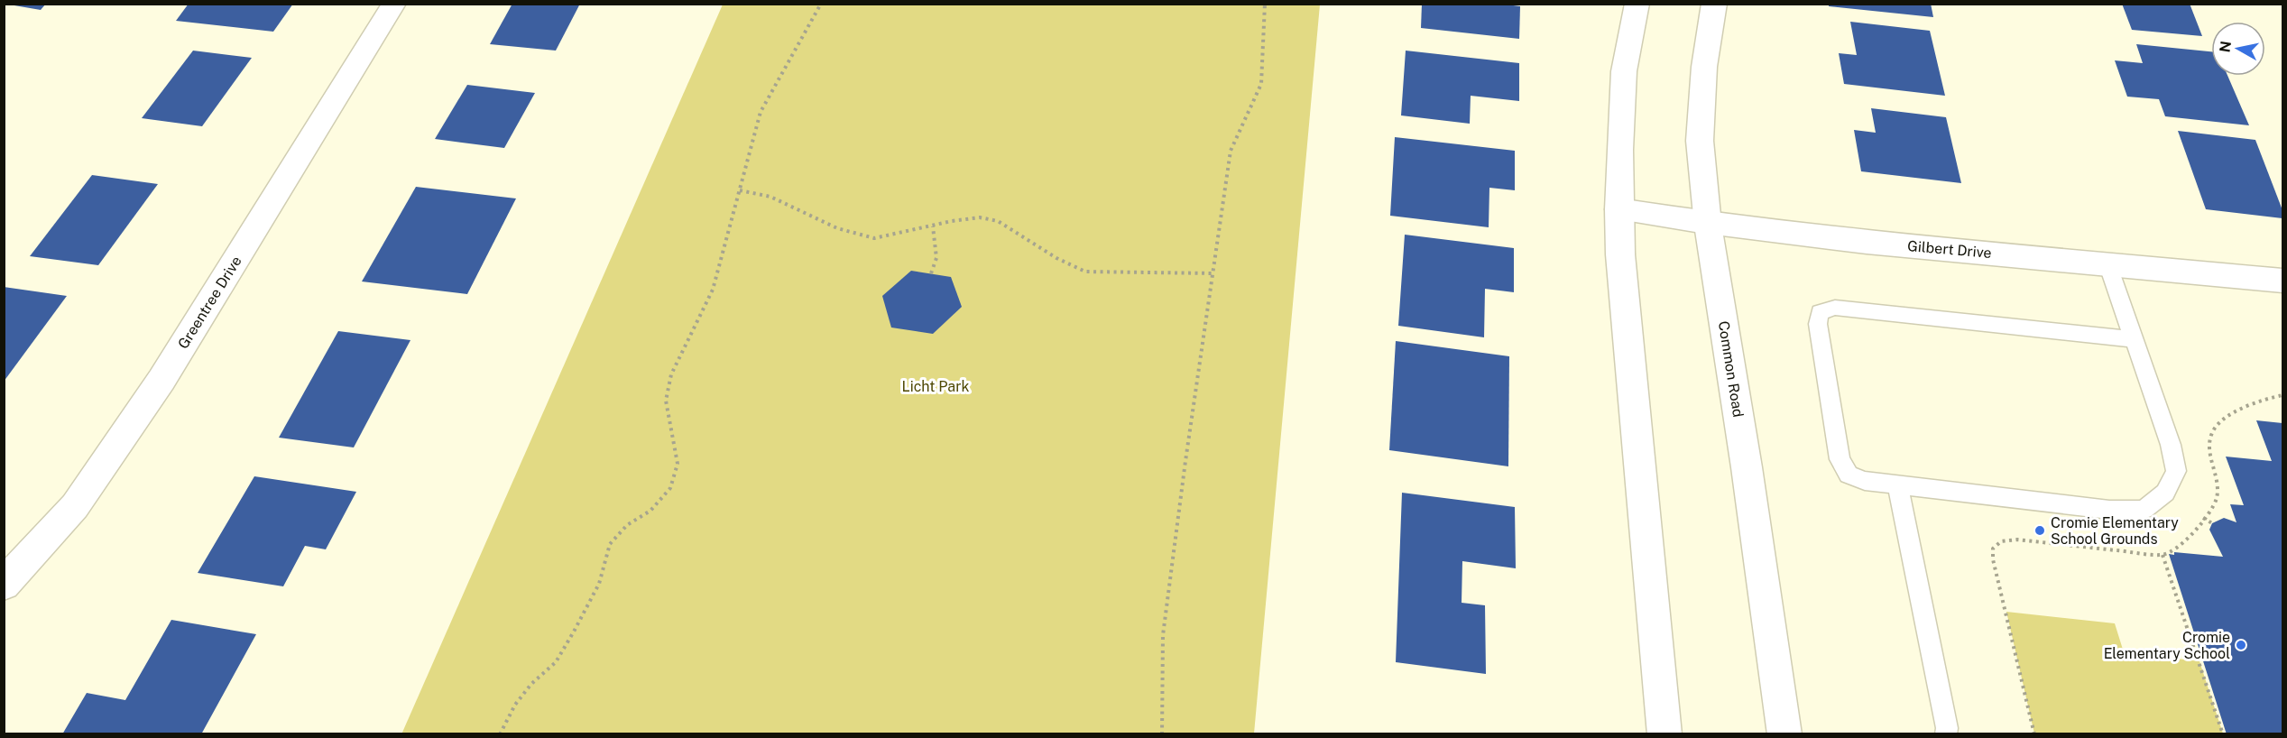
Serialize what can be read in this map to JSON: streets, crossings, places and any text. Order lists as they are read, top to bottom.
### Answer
{
  "streets": {
    "street": ["Gilbert Drive", "Greentree Drive", "Common Road"]
  },
  "crossings": [
    ["Gilbert Drive", "Common Road"]
  ],
  "parks": ["Licht Park"],
  "places": ["Cromie Elementary School Grounds", "Cromie Elementary School"],
  "north": "left"
}
